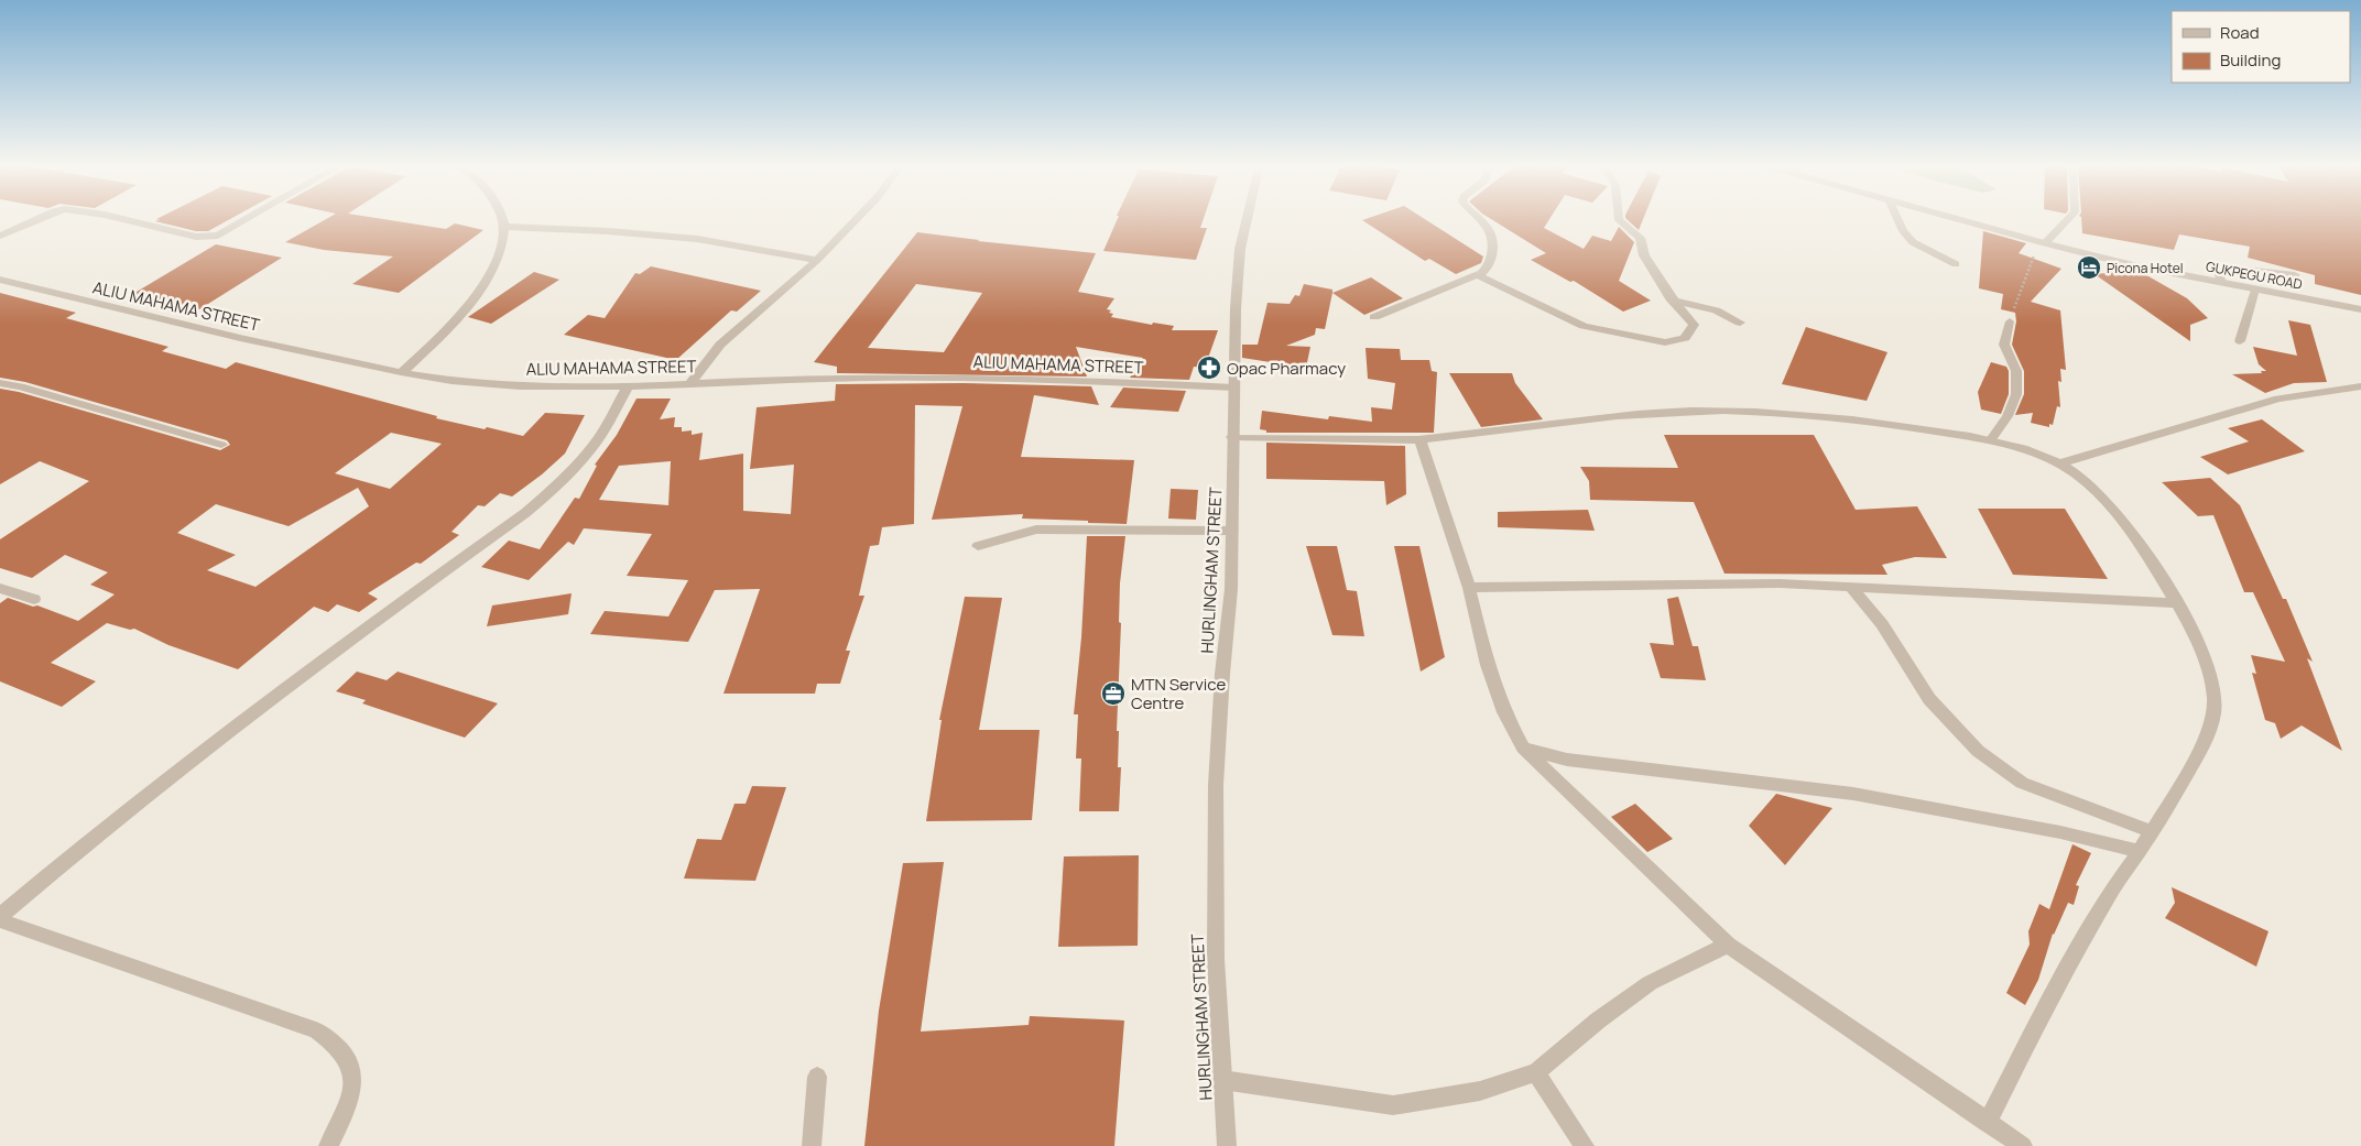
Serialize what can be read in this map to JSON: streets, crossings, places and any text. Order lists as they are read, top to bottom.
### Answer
{
  "streets": {
    "street": ["GUKPEGU ROAD", "ALIU MAHAMA STREET", "HURLINGHAM STREET"]
  },
  "crossings": [
    ["ALIU MAHAMA STREET", "HURLINGHAM STREET"]
  ],
  "places": {
    "hotel": ["Picona Hotel"],
    "pharmacy": ["Opac Pharmacy"],
    "office": ["MTN Service Centre"]
  },
  "legend": ["Road", "Building"]
}
